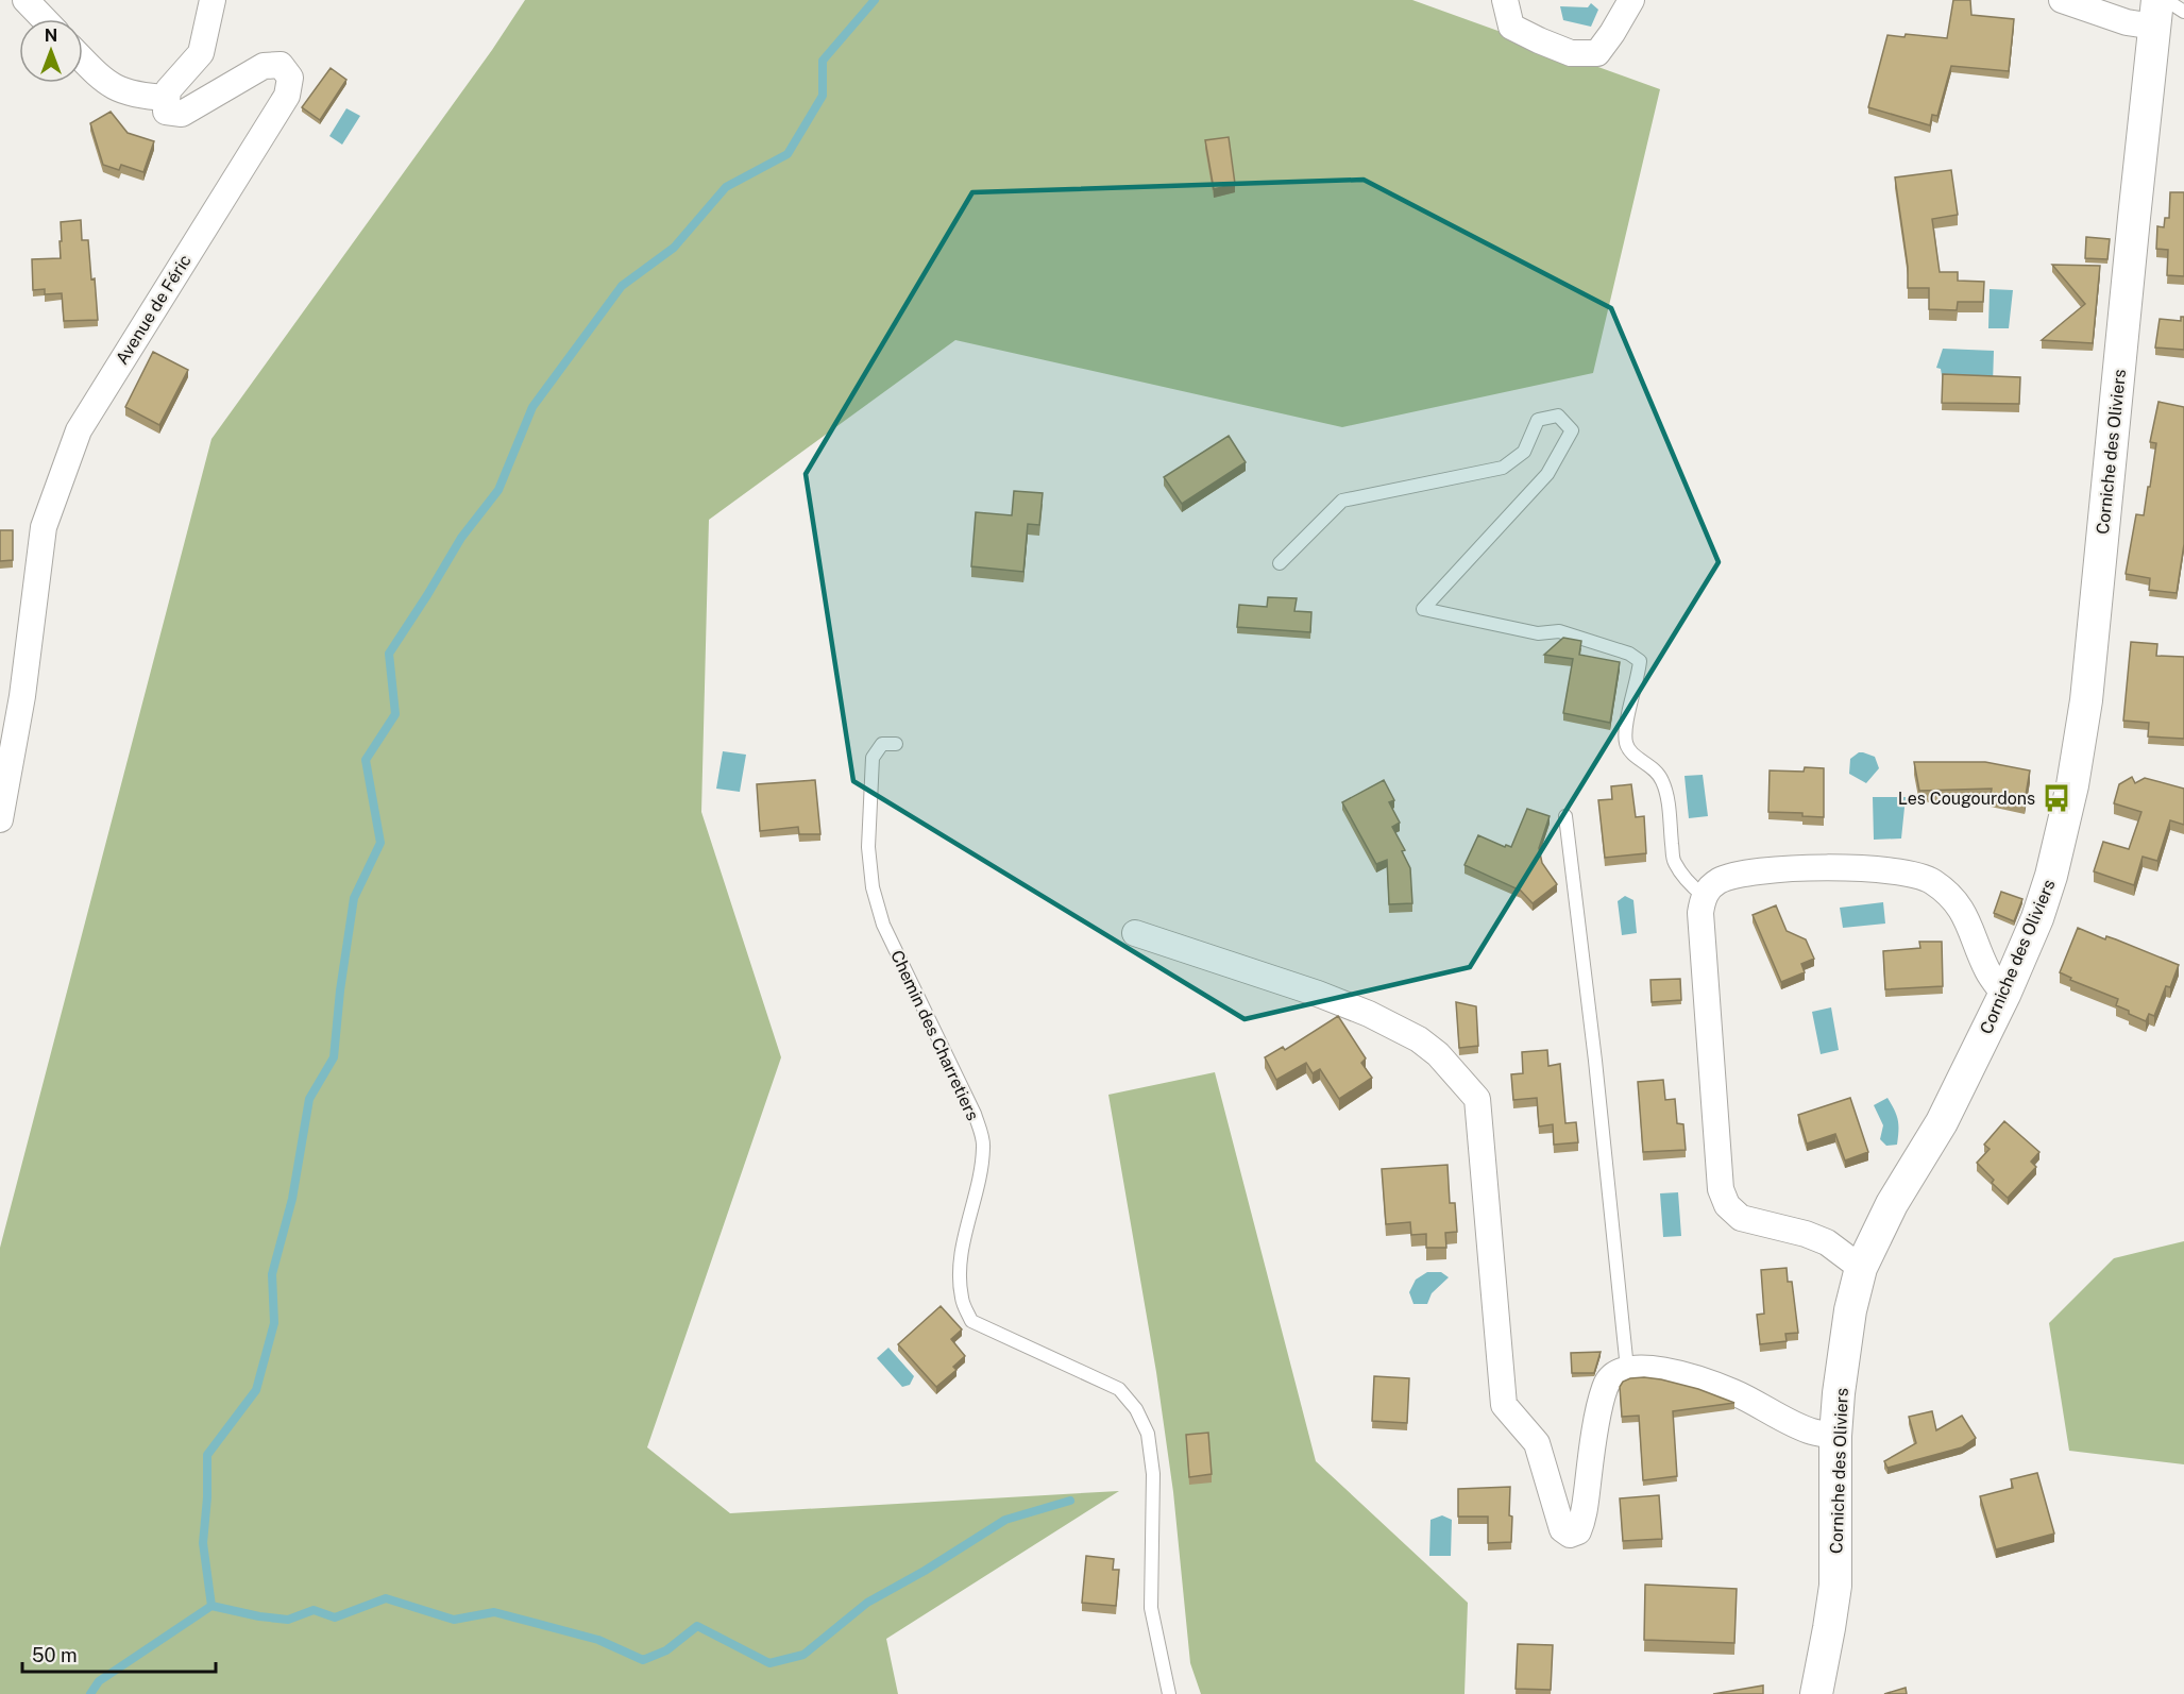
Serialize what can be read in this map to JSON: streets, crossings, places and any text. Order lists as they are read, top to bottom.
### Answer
{
  "streets": {
    "street": ["Avenue de Féric", "Corniche des Oliviers"],
    "lane": ["Chemin des Charretiers"]
  },
  "places": {
    "bus stop": ["Les Cougourdons"]
  },
  "scale_bar": "50 m",
  "north": "top"
}
